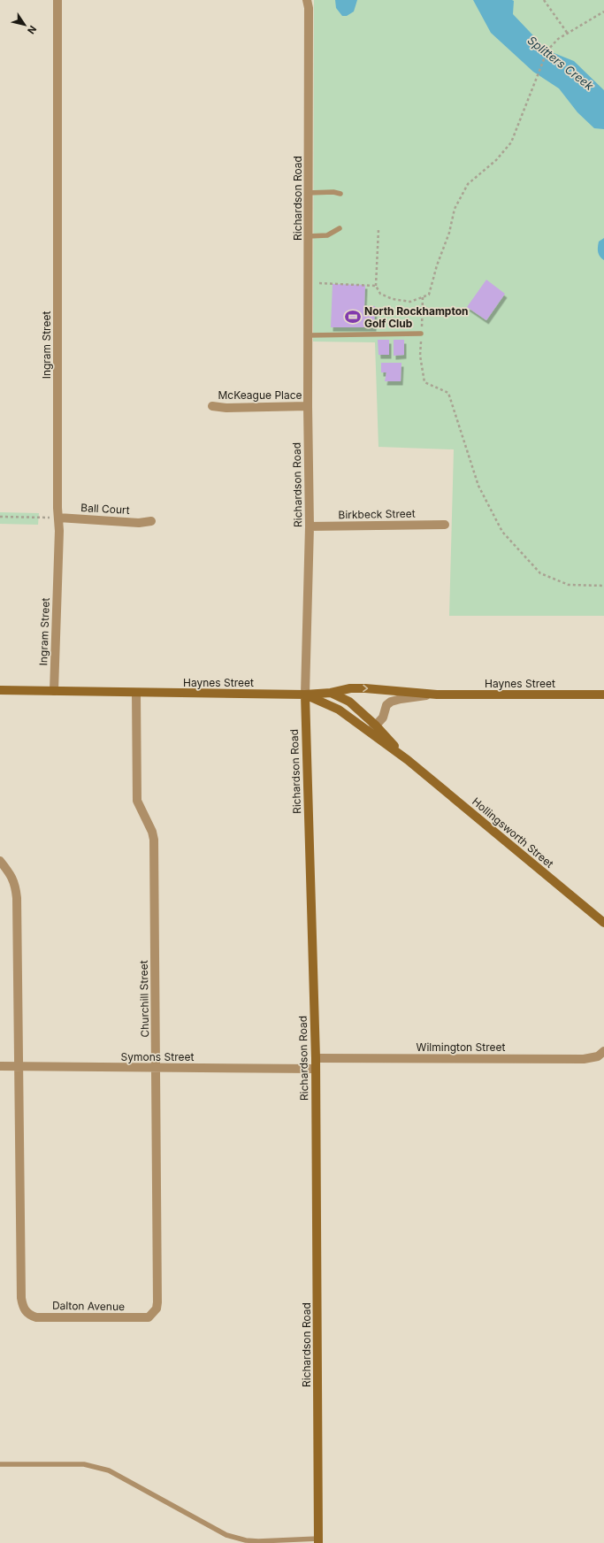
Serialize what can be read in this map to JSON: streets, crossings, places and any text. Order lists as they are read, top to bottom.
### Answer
{
  "streets": {
    "street": [
      "Richardson Road",
      "Ingram Street",
      "McKeague Place",
      "Ball Court",
      "Birkbeck Street",
      "Haynes Street",
      "Hollingsworth Street",
      "Churchill Street",
      "Wilmington Street",
      "Symons Street",
      "Dalton Avenue"
    ]
  },
  "crossings": [
    ["Richardson Road", "McKeague Place"],
    ["Richardson Road", "Birkbeck Street"],
    ["Richardson Road", "Haynes Street"],
    ["Richardson Road", "Hollingsworth Street"],
    ["Richardson Road", "Wilmington Street"],
    ["Richardson Road", "Symons Street"],
    ["Ingram Street", "Ball Court"],
    ["Ingram Street", "Haynes Street"],
    ["Haynes Street", "Hollingsworth Street"],
    ["Haynes Street", "Churchill Street"],
    ["Churchill Street", "Symons Street"],
    ["Churchill Street", "Dalton Avenue"],
    ["Symons Street", "Dalton Avenue"]
  ],
  "water": ["Splitters Creek"],
  "places": {
    "sports": ["North Rockhampton Golf Club"]
  },
  "north": "bottom right"
}
